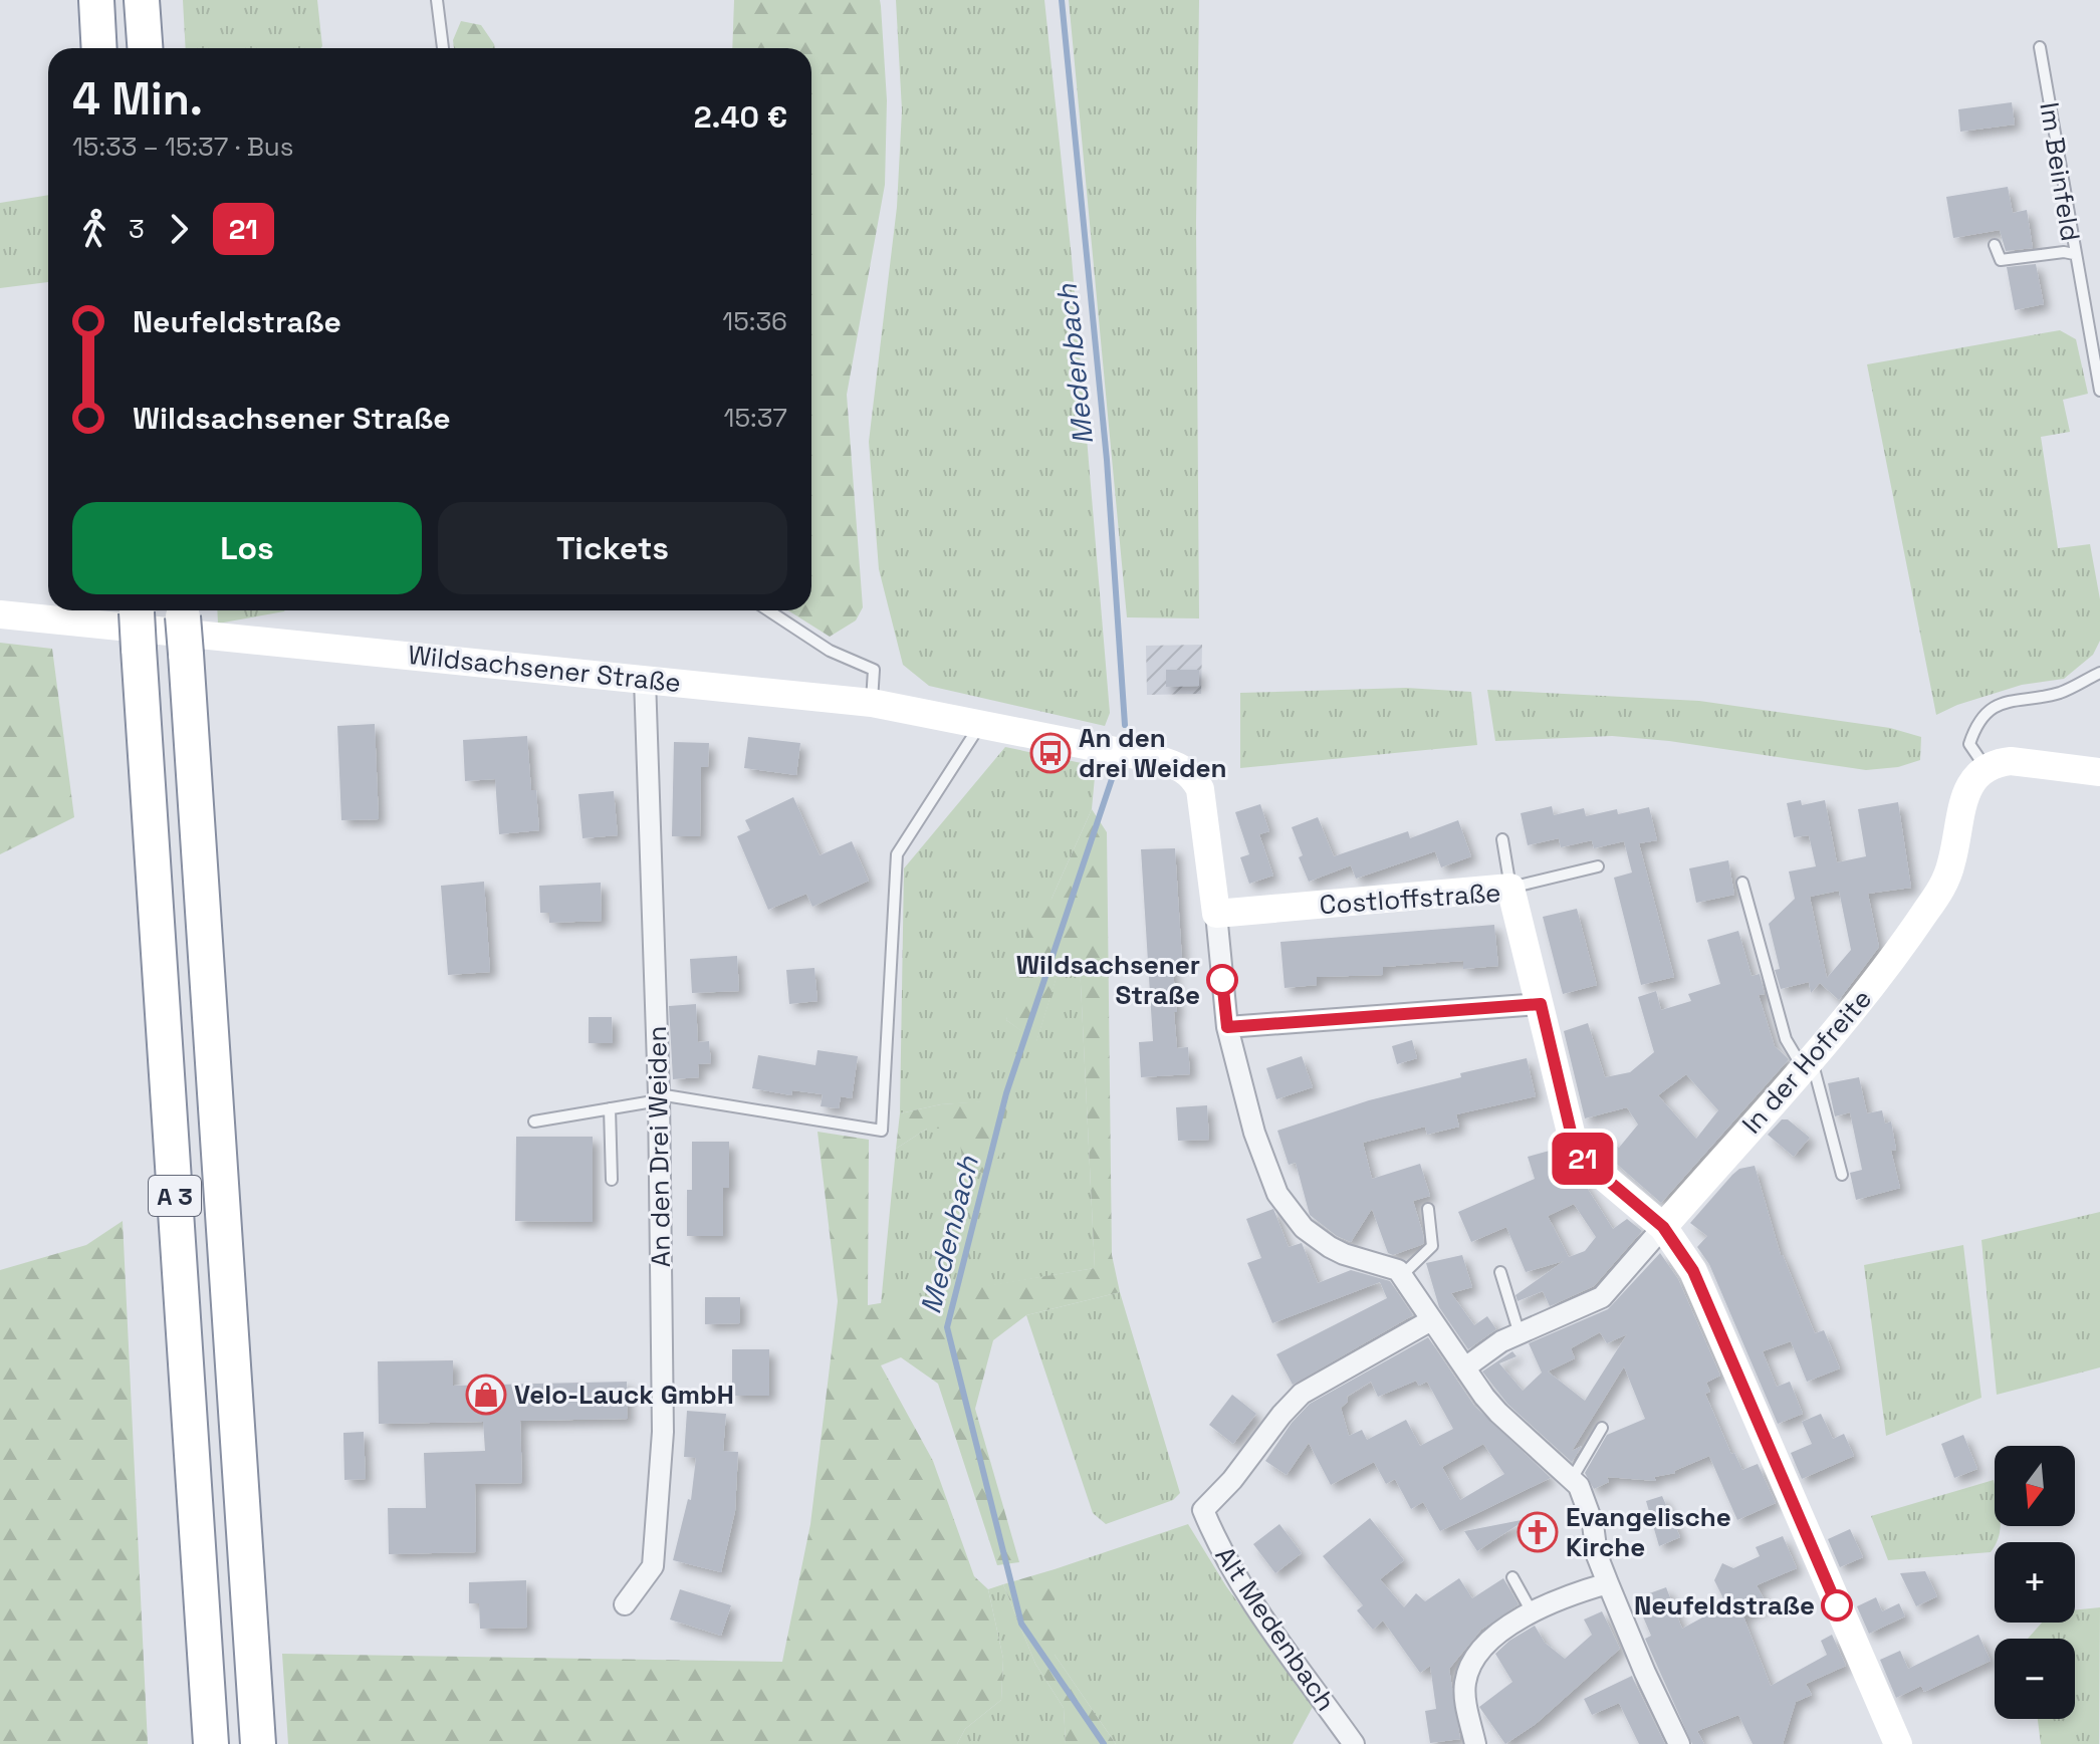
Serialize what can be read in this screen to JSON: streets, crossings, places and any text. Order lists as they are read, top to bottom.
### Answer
{
  "streets": {
    "highway": ["A 3"],
    "main road": ["Wildsachsener Straße", "Costloffstraße", "In der Hofreite"],
    "street": ["An den Drei Weiden", "Alt Medenbach"],
    "lane": ["Im Beinfeld"]
  },
  "crossings": [
    ["Wildsachsener Straße", "Costloffstraße"],
    ["Wildsachsener Straße", "An den Drei Weiden"],
    ["Costloffstraße", "In der Hofreite"]
  ],
  "water": ["Medenbach"],
  "places": {
    "bus stop": ["An den drei Weiden"],
    "other": ["Wildsachsener Straße", "Neufeldstraße"],
    "shop": ["Velo-Lauck GmbH"],
    "church": ["Evangelische Kirche"]
  },
  "lines": ["bus line 21"],
  "north": "bottom",
  "page": {
    "on_map": "21",
    "heading": ["4 Min.", "15:33 – 15:37 · Bus", "2.40 €"],
    "legs": ["3", "21"],
    "list": [
      {
        "name": "Neufeldstraße",
        "value": "15:36"
      },
      {
        "name": "Wildsachsener Straße",
        "value": "15:37"
      }
    ],
    "buttons": ["Los", "Tickets"],
    "map_buttons": ["+", "−"]
  }
}
